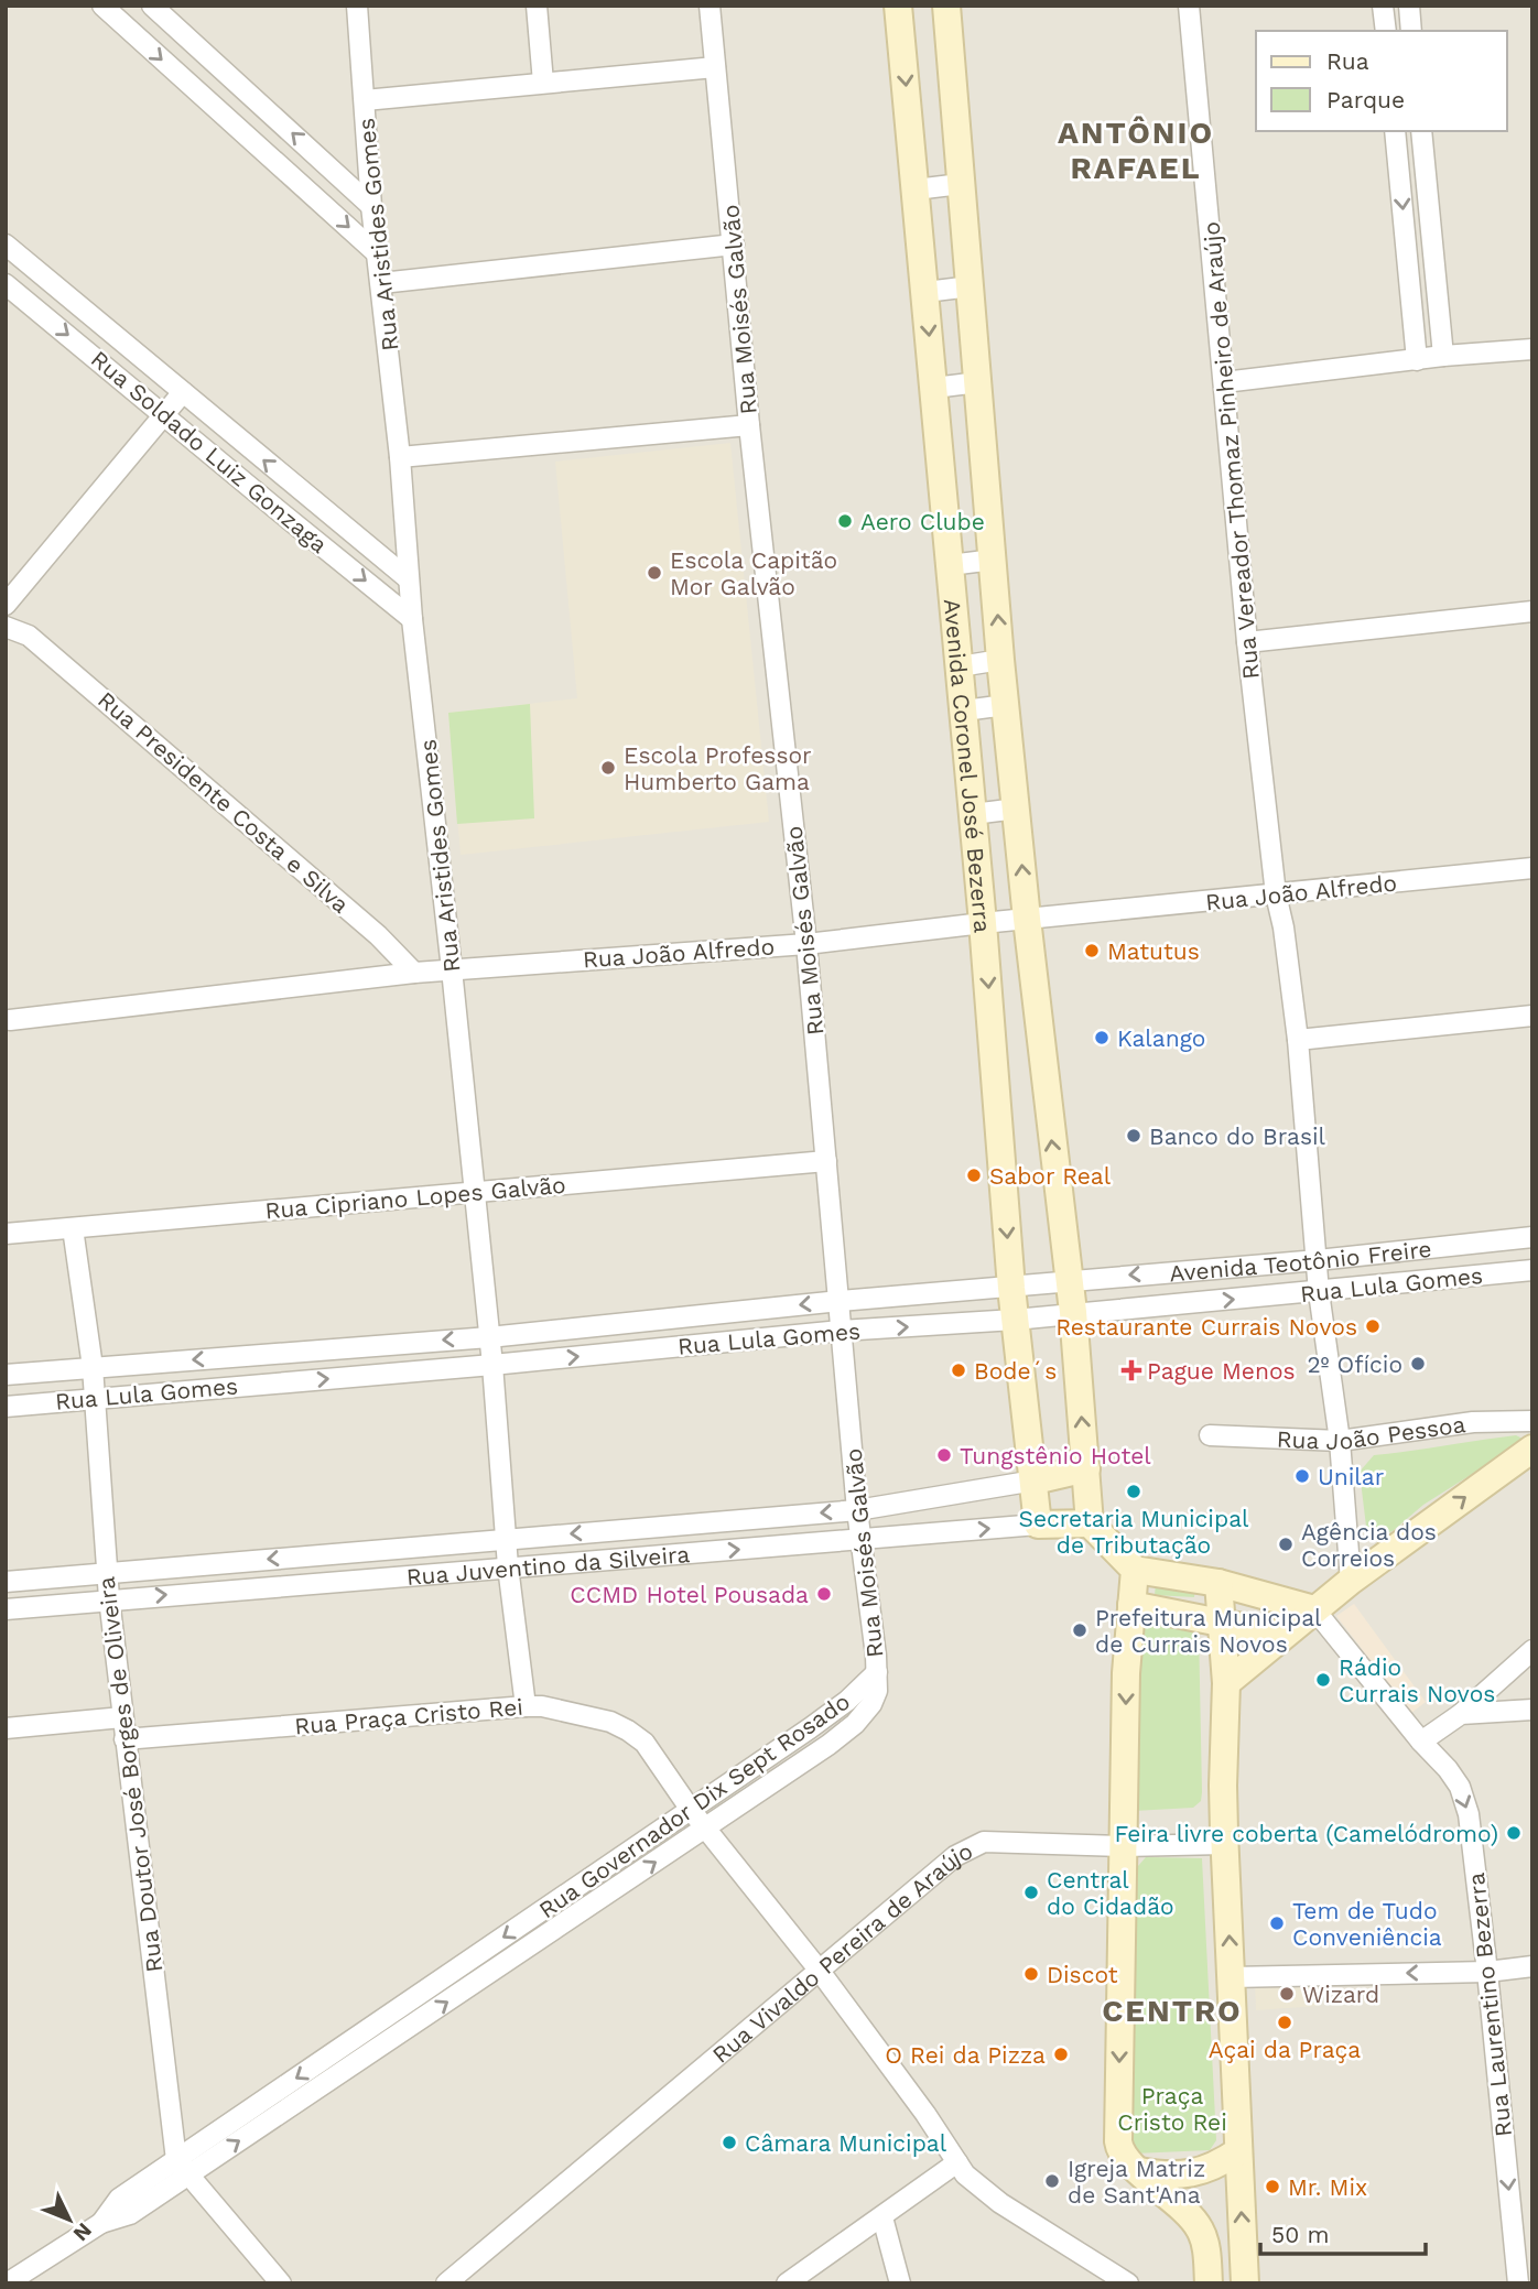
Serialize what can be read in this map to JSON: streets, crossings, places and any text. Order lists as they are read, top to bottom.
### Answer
{
  "streets": {
    "street": [
      "Rua Aristides Gomes",
      "Rua Moisés Galvão",
      "Rua Vereador Thomaz Pinheiro de Araújo",
      "Rua Soldado Luiz Gonzaga",
      "Avenida Coronel José Bezerra",
      "Rua Presidente Costa e Silva",
      "Rua João Alfredo",
      "Rua Cipriano Lopes Galvão",
      "Avenida Teotônio Freire",
      "Rua Lula Gomes",
      "Rua João Pessoa",
      "Rua Juventino da Silveira",
      "Rua Praça Cristo Rei",
      "Rua Doutor José Borges de Oliveira",
      "Rua Governador Dix Sept Rosado",
      "Rua Vivaldo Pereira de Araújo",
      "Rua Laurentino Bezerra"
    ]
  },
  "crossings": [
    ["Rua Aristides Gomes", "Rua Soldado Luiz Gonzaga"],
    ["Rua Aristides Gomes", "Rua João Alfredo"],
    ["Rua Aristides Gomes", "Rua Cipriano Lopes Galvão"],
    ["Rua Aristides Gomes", "Rua Lula Gomes"],
    ["Rua Aristides Gomes", "Rua Juventino da Silveira"],
    ["Rua Aristides Gomes", "Rua Praça Cristo Rei"],
    ["Rua Moisés Galvão", "Rua João Alfredo"],
    ["Rua Moisés Galvão", "Rua Cipriano Lopes Galvão"],
    ["Rua Moisés Galvão", "Rua Lula Gomes"],
    ["Rua Moisés Galvão", "Rua Juventino da Silveira"],
    ["Rua Moisés Galvão", "Rua Governador Dix Sept Rosado"],
    ["Rua Vereador Thomaz Pinheiro de Araújo", "Rua João Alfredo"],
    ["Rua Vereador Thomaz Pinheiro de Araújo", "Avenida Teotônio Freire"],
    ["Rua Vereador Thomaz Pinheiro de Araújo", "Rua Lula Gomes"],
    ["Rua Vereador Thomaz Pinheiro de Araújo", "Rua João Pessoa"],
    ["Avenida Coronel José Bezerra", "Rua João Alfredo"],
    ["Avenida Coronel José Bezerra", "Avenida Teotônio Freire"],
    ["Avenida Coronel José Bezerra", "Rua Lula Gomes"],
    ["Avenida Coronel José Bezerra", "Rua Juventino da Silveira"],
    ["Rua Presidente Costa e Silva", "Rua João Alfredo"],
    ["Rua Cipriano Lopes Galvão", "Rua Doutor José Borges de Oliveira"],
    ["Avenida Teotônio Freire", "Rua Lula Gomes"],
    ["Rua Lula Gomes", "Rua Doutor José Borges de Oliveira"],
    ["Rua Juventino da Silveira", "Rua Doutor José Borges de Oliveira"],
    ["Rua Praça Cristo Rei", "Rua Doutor José Borges de Oliveira"],
    ["Rua Praça Cristo Rei", "Rua Governador Dix Sept Rosado"],
    ["Rua Praça Cristo Rei", "Rua Vivaldo Pereira de Araújo"],
    ["Rua Doutor José Borges de Oliveira", "Rua Governador Dix Sept Rosado"]
  ],
  "one_way": ["Avenida Teotônio Freire", "Rua Laurentino Bezerra"],
  "districts": ["ANTÔNIO RAFAEL", "CENTRO"],
  "parks": ["Praça Cristo Rei"],
  "places": {
    "other": [
      "Aero Clube",
      "Escola Capitão Mor Galvão",
      "Escola Professor Humberto Gama",
      "Matutus",
      "Kalango",
      "Banco do Brasil",
      "Sabor Real",
      "Restaurante Currais Novos",
      "2º Ofício",
      "Bode´s",
      "Tungstênio Hotel",
      "Unilar",
      "Secretaria Municipal de Tributação",
      "Agência dos Correios",
      "CCMD Hotel Pousada",
      "Prefeitura Municipal de Currais Novos",
      "Rádio Currais Novos",
      "Feira livre coberta (Camelódromo)",
      "Central do Cidadão",
      "Tem de Tudo Conveniência",
      "Discot",
      "Wizard",
      "Açai da Praça",
      "O Rei da Pizza",
      "Câmara Municipal",
      "Igreja Matriz de Sant'Ana",
      "Mr. Mix"
    ],
    "health": ["Pague Menos"]
  },
  "legend": ["Rua", "Parque"],
  "scale_bar": "50 m",
  "north": "bottom right"
}
